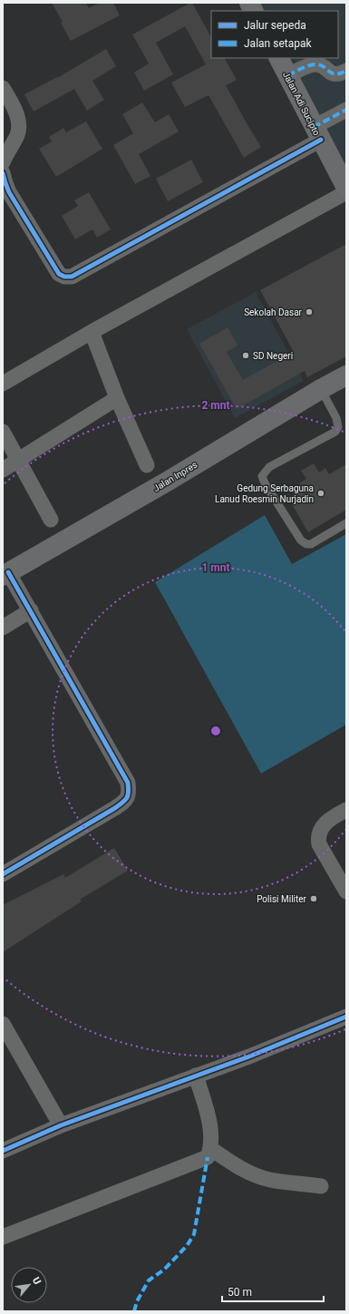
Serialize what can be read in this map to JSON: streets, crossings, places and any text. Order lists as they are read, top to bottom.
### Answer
{
  "streets": {
    "main road": ["Jalan Adi Sucipto", "Jalan Inpres"]
  },
  "places": [
    "Sekolah Dasar",
    "SD Negeri",
    "Gedung Serbaguna Lanud Roesmin Nurjadin",
    "Polisi Militer"
  ],
  "legend": ["Jalur sepeda", "Jalan setapak"],
  "scale_bar": "50 m",
  "north": "top right",
  "rings": ["2 mnt", "1 mnt"]
}
